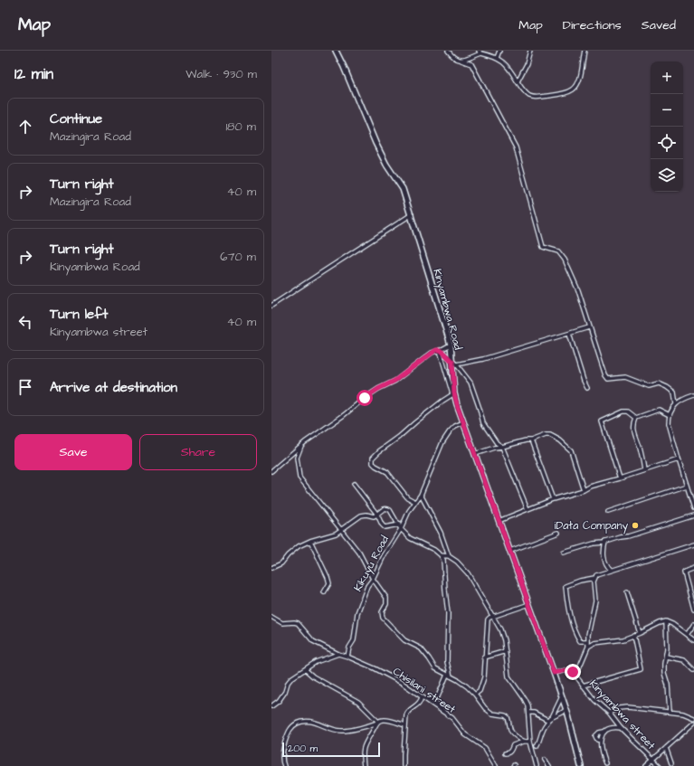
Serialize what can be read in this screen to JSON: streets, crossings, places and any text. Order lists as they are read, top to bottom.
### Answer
{
  "streets": {
    "street": [
      "Kinyambwa Road",
      "Kikuyu Road",
      "Chisilani street",
      "Kinyambwa street"
    ]
  },
  "crossings": [
    ["Kinyambwa Road", "Kikuyu Road"],
    ["Kinyambwa Road", "Kinyambwa street"],
    ["Kikuyu Road", "Chisilani street"]
  ],
  "places": ["iData Company"],
  "scale_bar": "200 m",
  "page": {
    "header": "Map",
    "nav": ["Map", "Directions", "Saved"],
    "heading": ["12 min", "Walk · 930 m"],
    "map_buttons": ["+", "−"],
    "list": [
      ["Continue", "Mazingira Road", "180 m"],
      ["Turn right", "Mazingira Road", "40 m"],
      ["Turn right", "Kinyambwa Road", "670 m"],
      ["Turn left", "Kinyambwa street", "40 m"],
      "Arrive at destination"
    ],
    "buttons": ["Save", "Share"],
    "scale": "200 m"
  }
}
